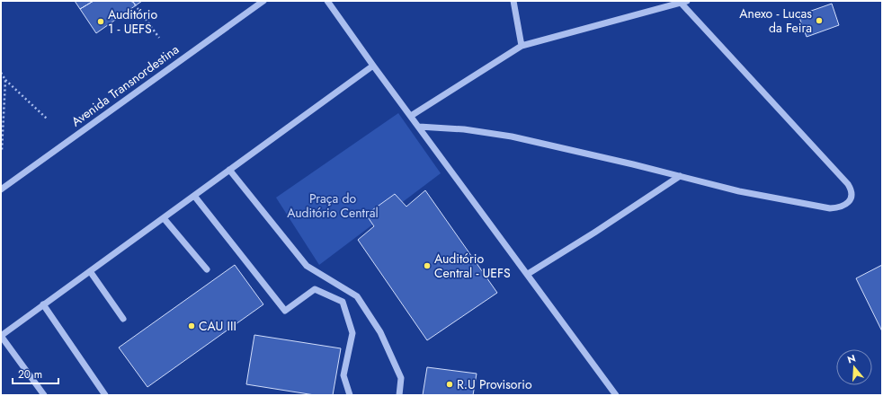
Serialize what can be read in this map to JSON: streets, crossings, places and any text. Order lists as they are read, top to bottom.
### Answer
{
  "streets": {
    "street": ["Avenida Transnordestina"]
  },
  "parks": ["Praça do Auditório Central"],
  "places": [
    "Anexo - Lucas da Feira",
    "Auditório 1 - UEFS",
    "Auditório Central - UEFS",
    "CAU III",
    "R.U Provisorio"
  ],
  "scale_bar": "20 m",
  "north": "top"
}
